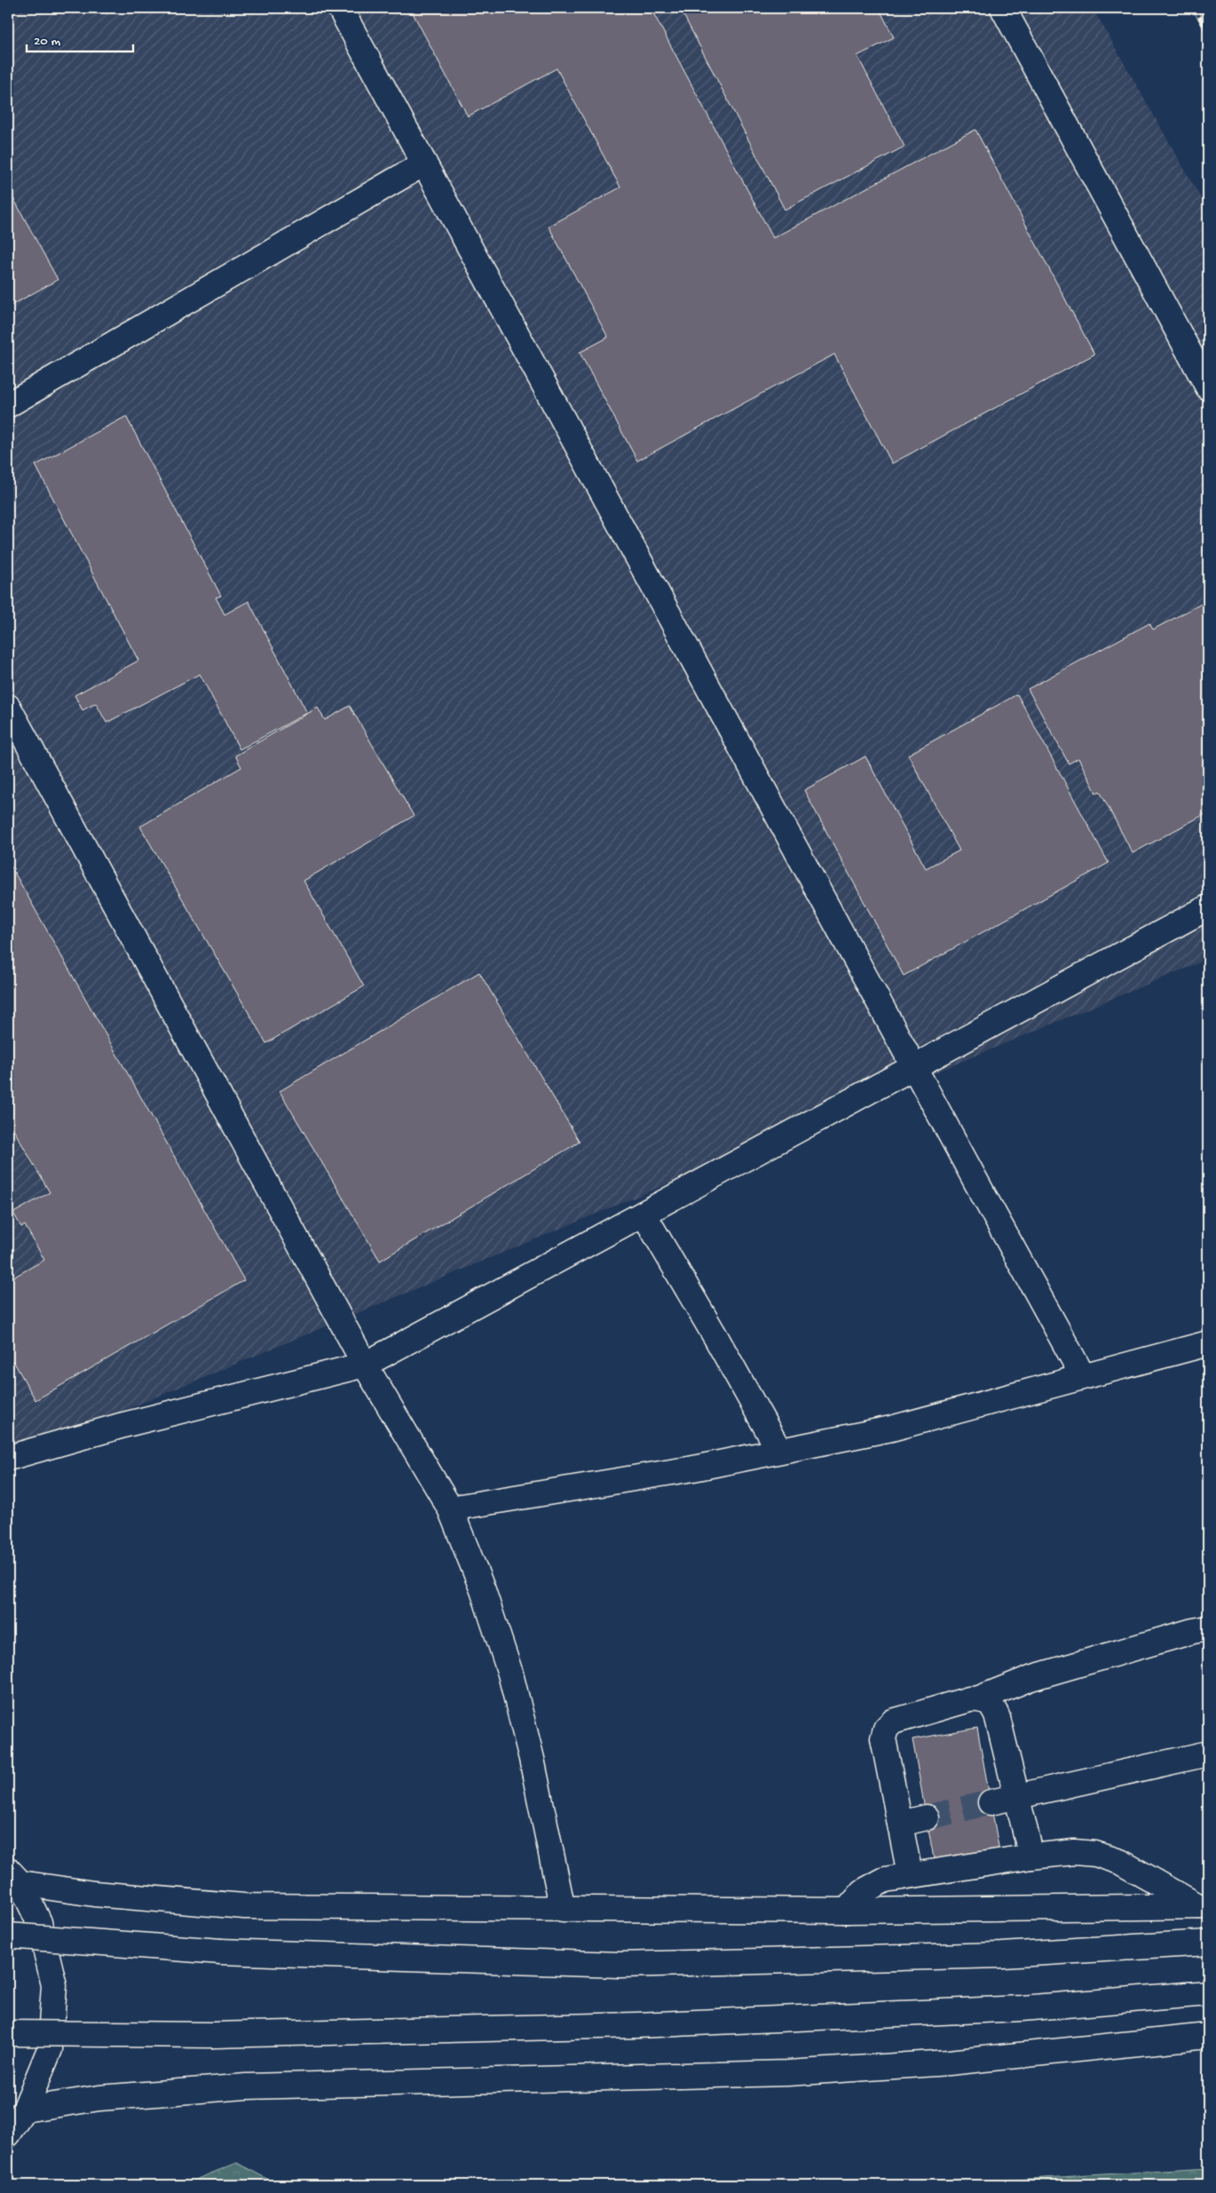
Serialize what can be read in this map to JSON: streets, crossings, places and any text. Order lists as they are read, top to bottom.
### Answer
{
  "scale_bar": "20 m"
}
